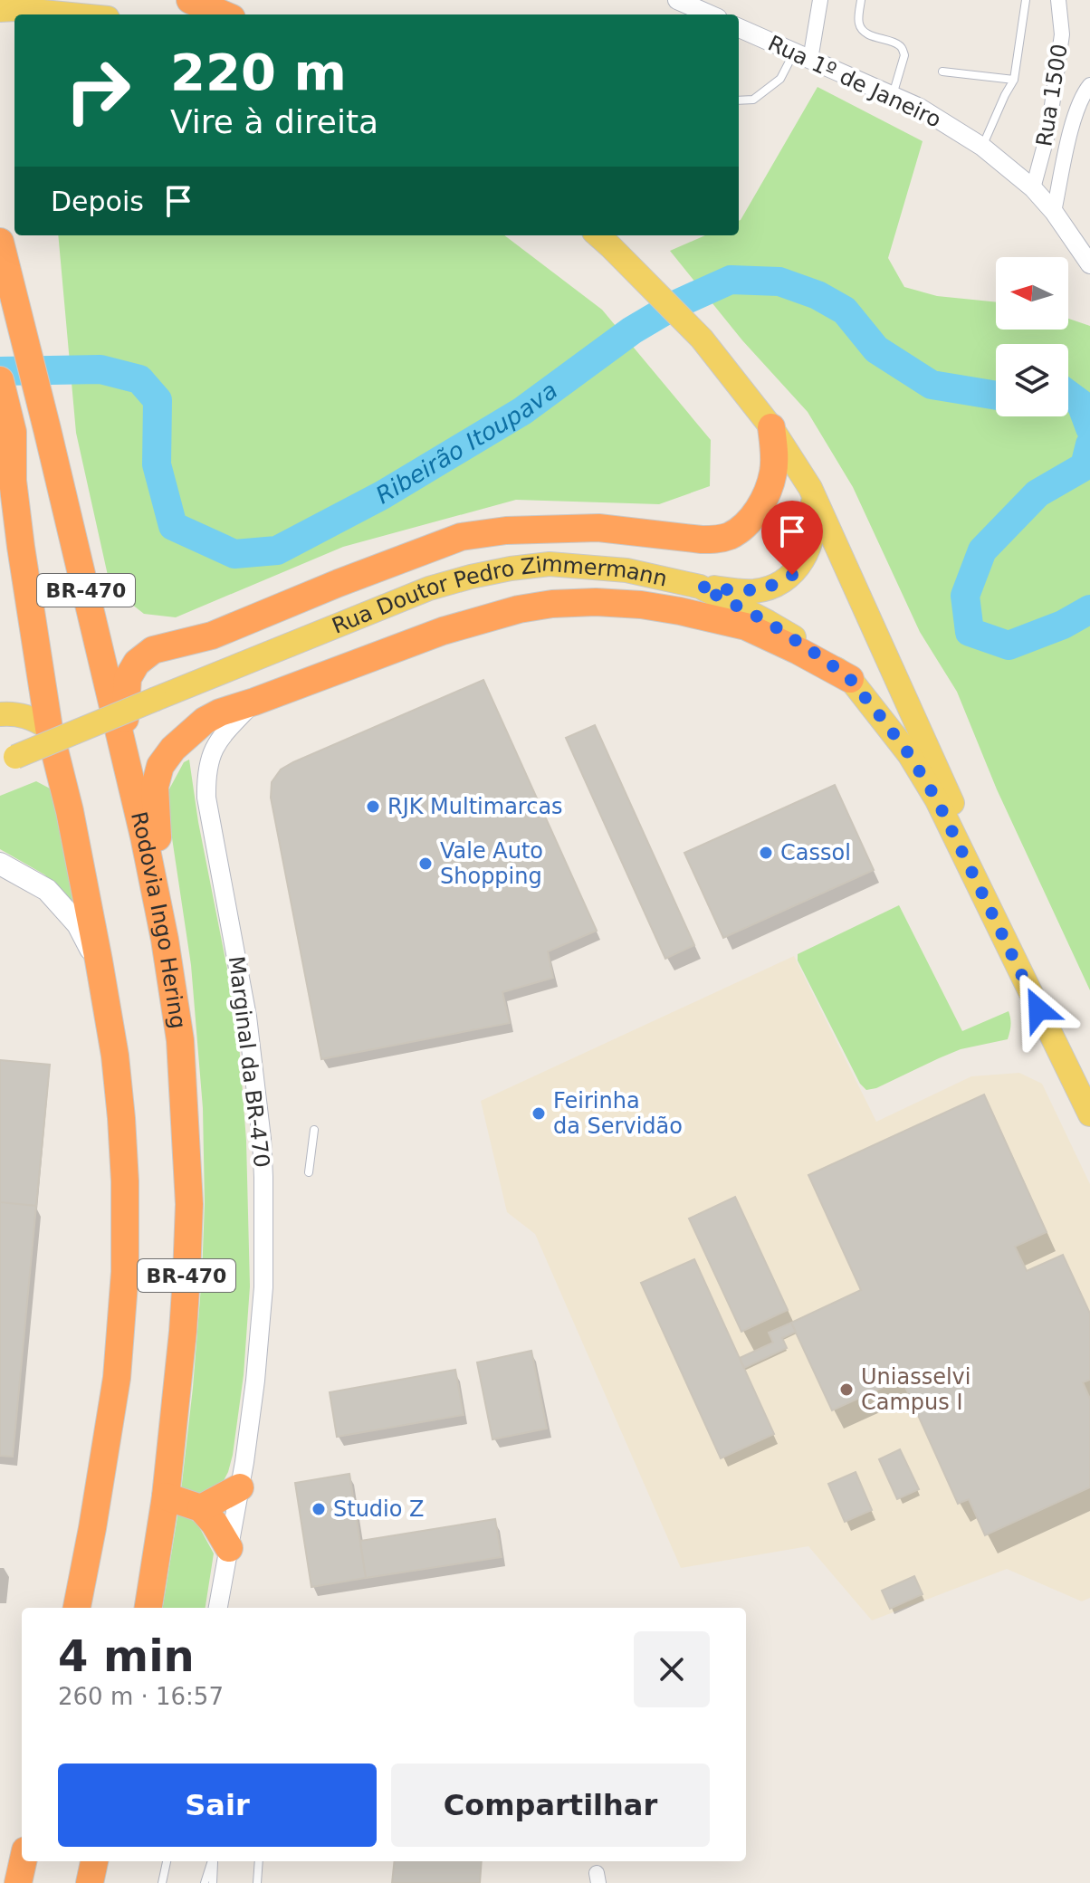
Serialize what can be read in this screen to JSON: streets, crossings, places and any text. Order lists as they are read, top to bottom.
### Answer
{
  "streets": {
    "highway": ["BR-470", "Rodovia Ingo Hering"],
    "main road": ["Rua Doutor Pedro Zimmermann"],
    "street": ["Rua 1º de Janeiro", "Rua 1500", "Marginal da BR-470"]
  },
  "crossings": [
    ["Rua 1º de Janeiro", "Rua 1500"]
  ],
  "water": ["Ribeirão Itoupava"],
  "places": [
    "RJK Multimarcas",
    "Cassol",
    "Vale Auto Shopping",
    "Feirinha da Servidão",
    "Uniasselvi Campus I",
    "Studio Z"
  ],
  "north": "left",
  "page": {
    "turn": ["220 m", "Vire à direita"],
    "then": "Depois",
    "heading": ["4 min", "260 m · 16:57"],
    "buttons": ["Sair", "Compartilhar"]
  }
}
